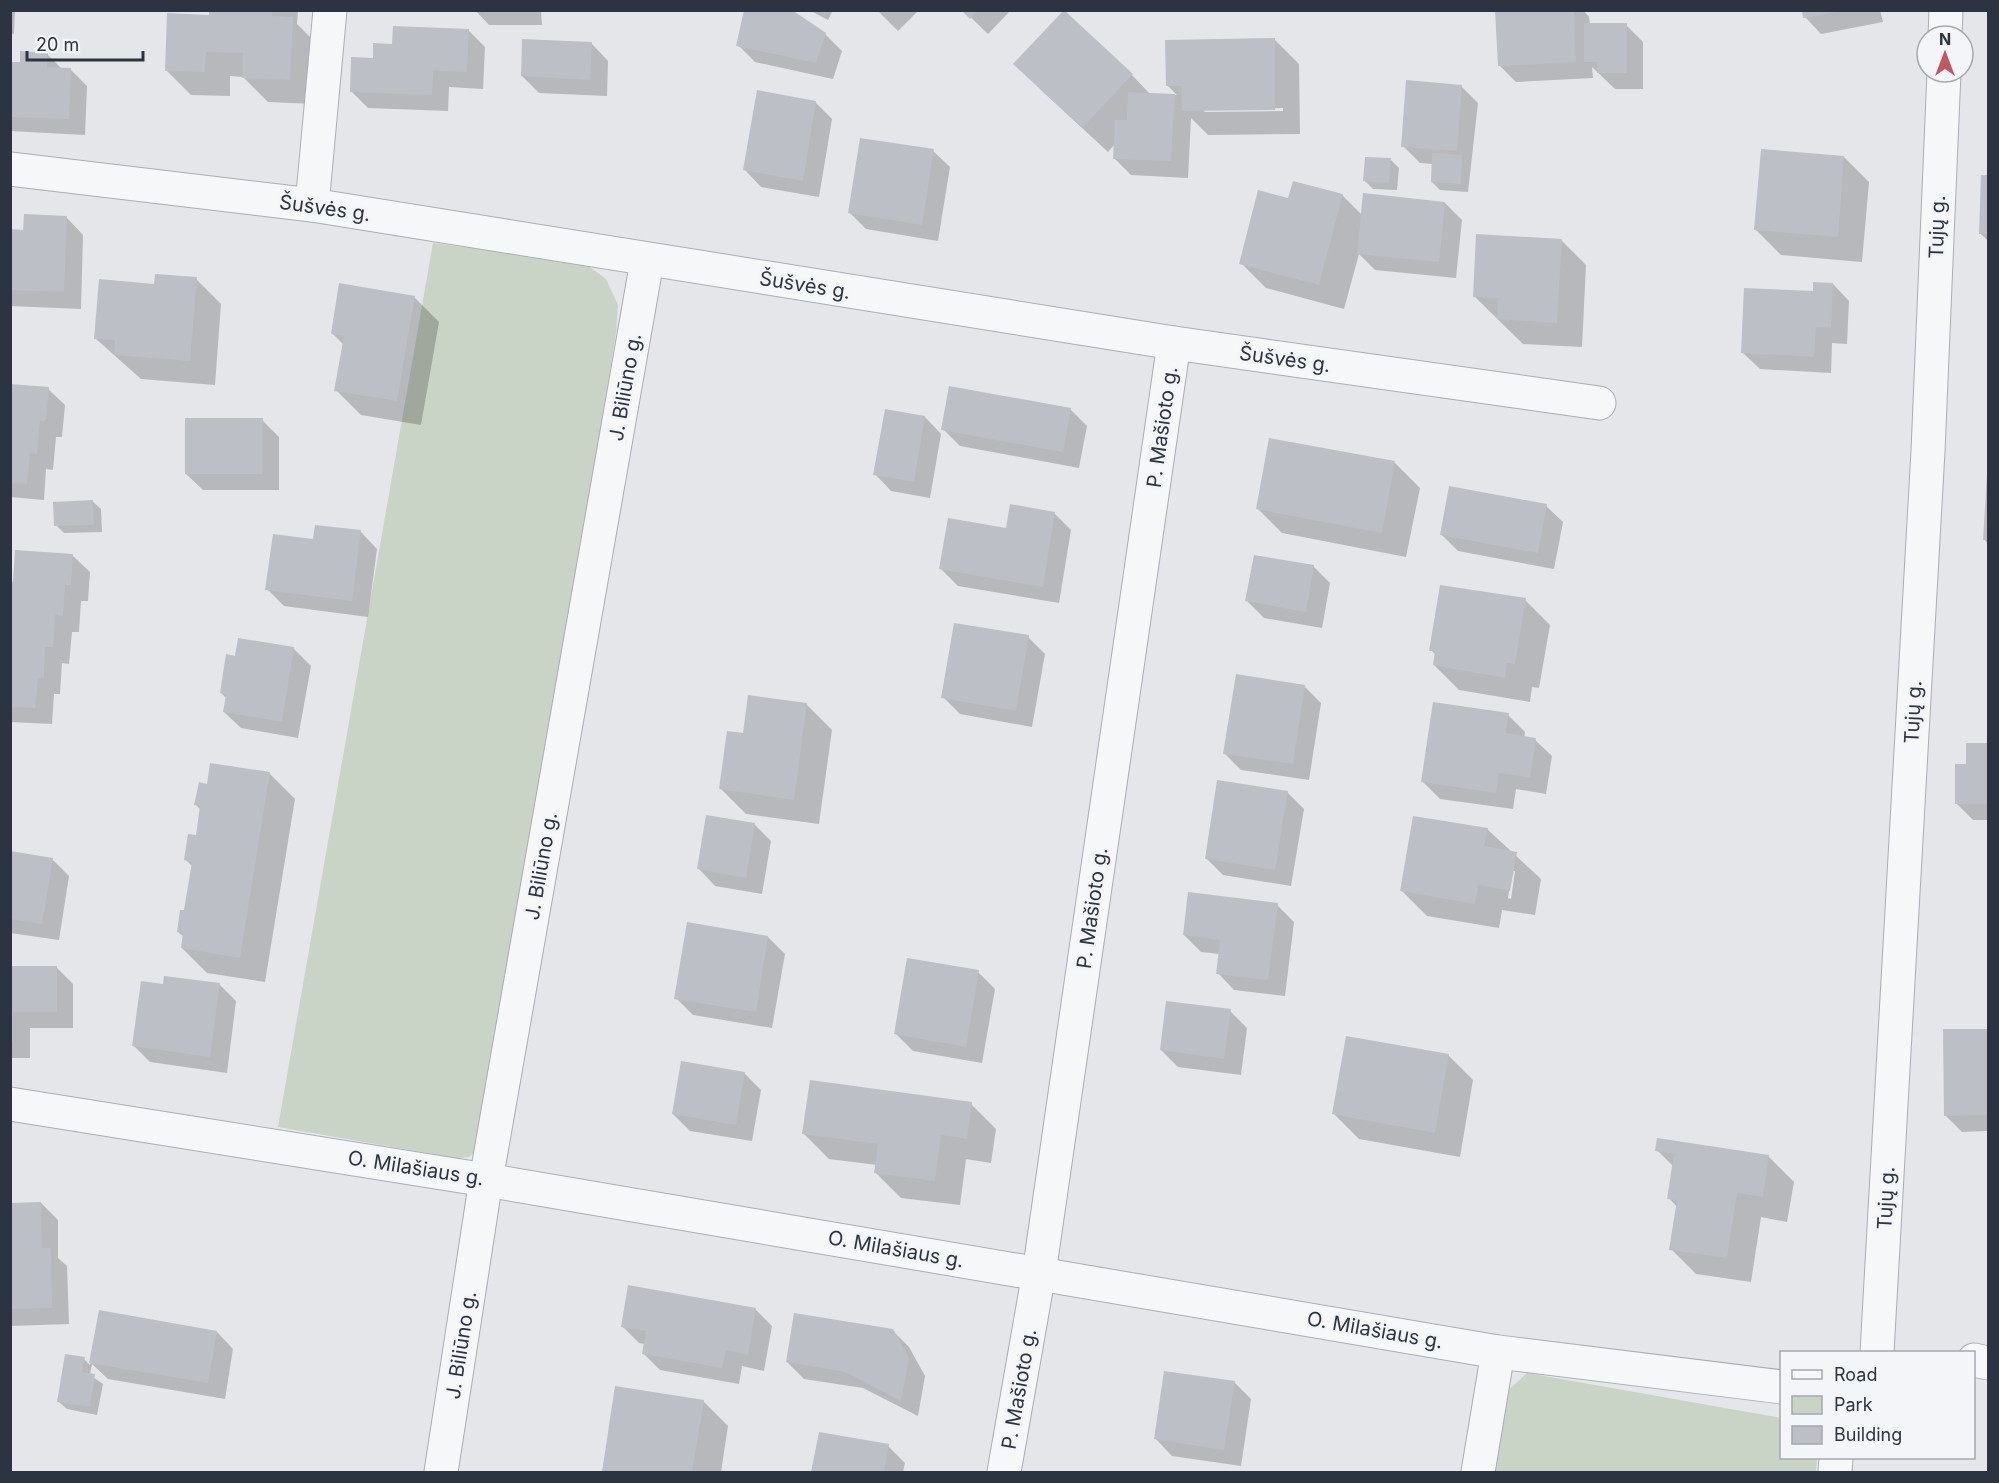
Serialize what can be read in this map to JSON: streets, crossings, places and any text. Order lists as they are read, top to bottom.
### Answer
{
  "streets": {
    "street": [
      "Šušvės g.",
      "Tujų g.",
      "J. Biliūno g.",
      "P. Mašioto g.",
      "O. Milašiaus g."
    ]
  },
  "crossings": [
    ["Šušvės g.", "J. Biliūno g."],
    ["Šušvės g.", "P. Mašioto g."],
    ["J. Biliūno g.", "O. Milašiaus g."],
    ["P. Mašioto g.", "O. Milašiaus g."]
  ],
  "legend": ["Road", "Park", "Building"],
  "scale_bar": "20 m",
  "north": "top"
}
